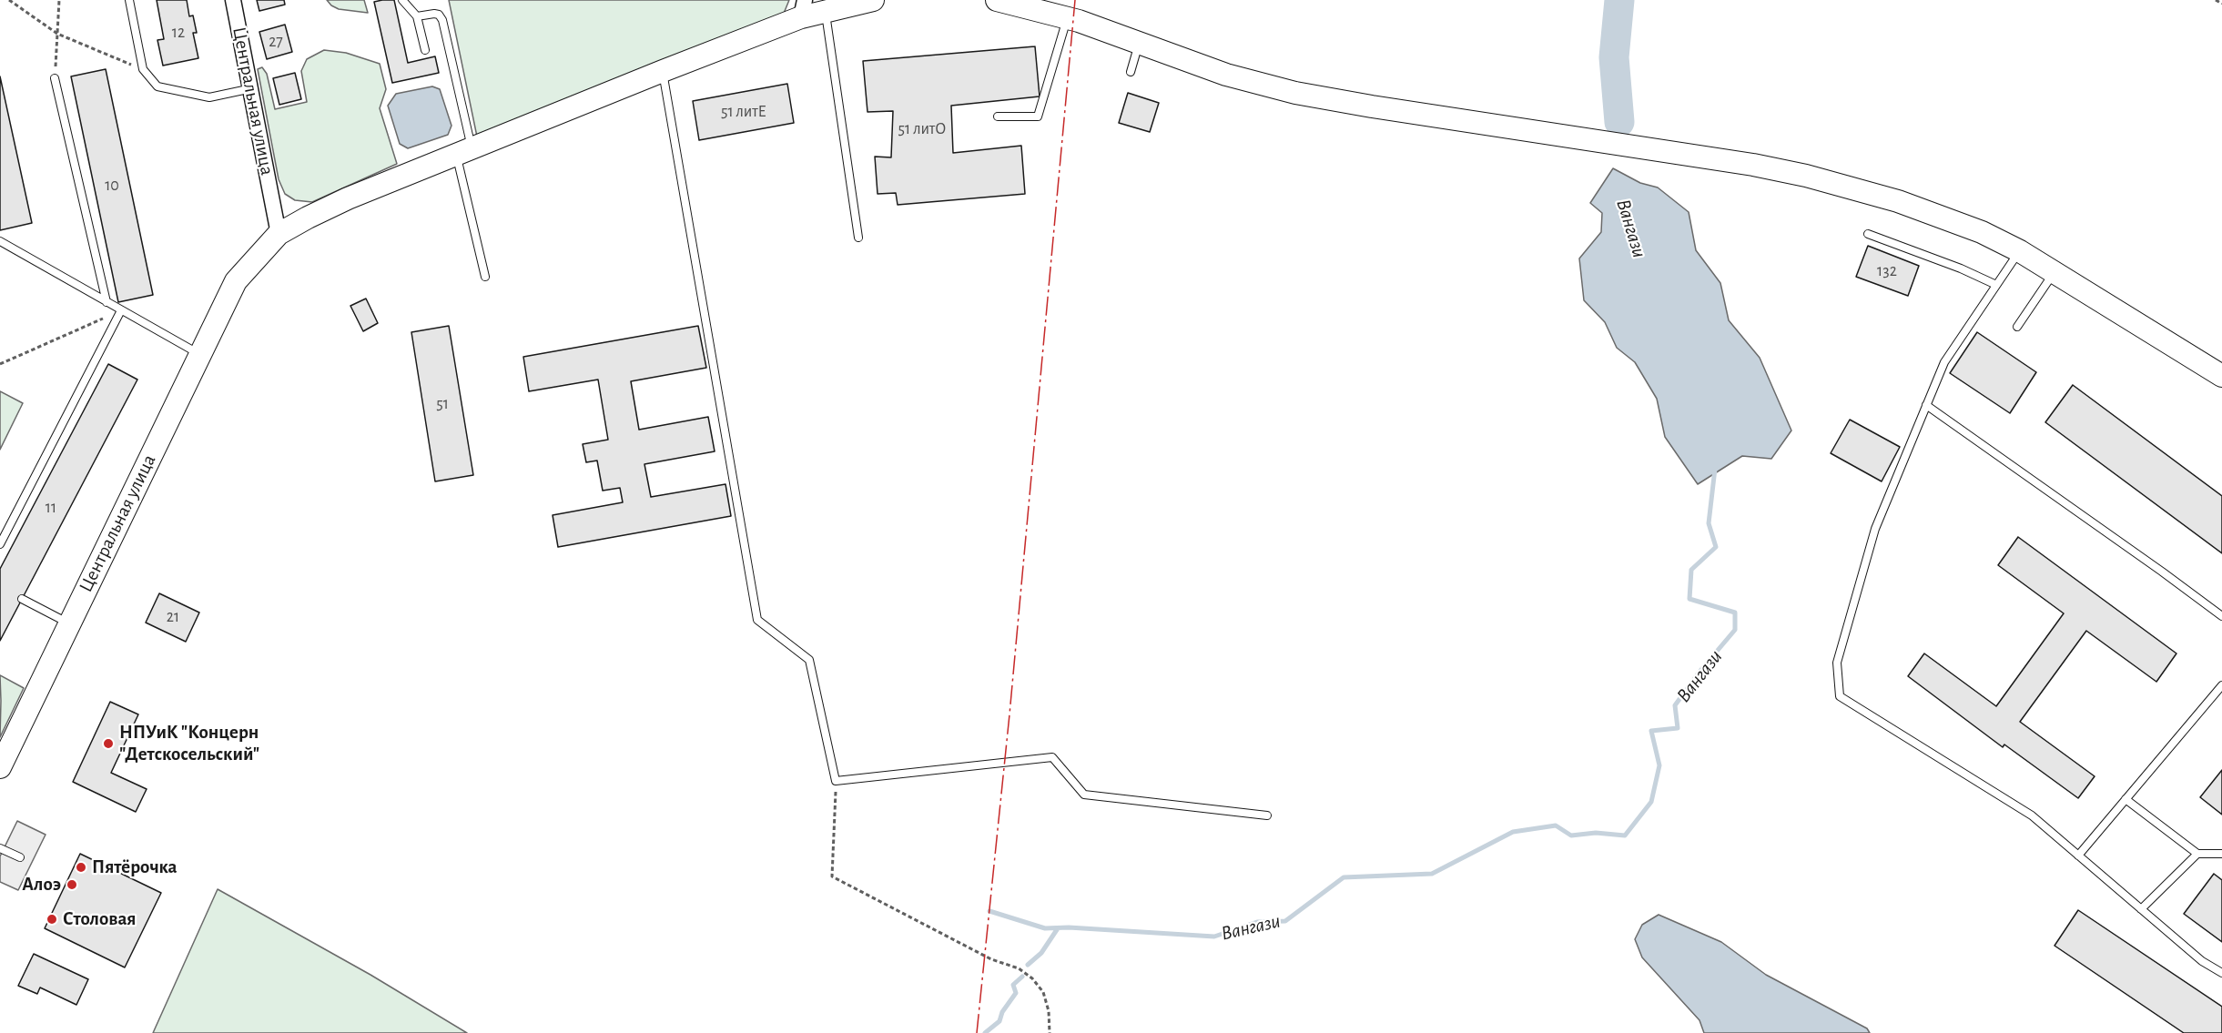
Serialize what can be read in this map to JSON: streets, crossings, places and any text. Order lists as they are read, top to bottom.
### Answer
{
  "streets": {
    "street": ["Центральная улица"]
  },
  "water": ["Вангази"],
  "places": [
    "НПУиК \"Концерн \"Детскосельский\"",
    "Пятёрочка",
    "Алоэ",
    "Столовая"
  ],
  "house_numbers": [
    "12",
    "27",
    "51 литЕ",
    "51 литО",
    "10",
    "132",
    "51",
    "11",
    "21"
  ]
}
